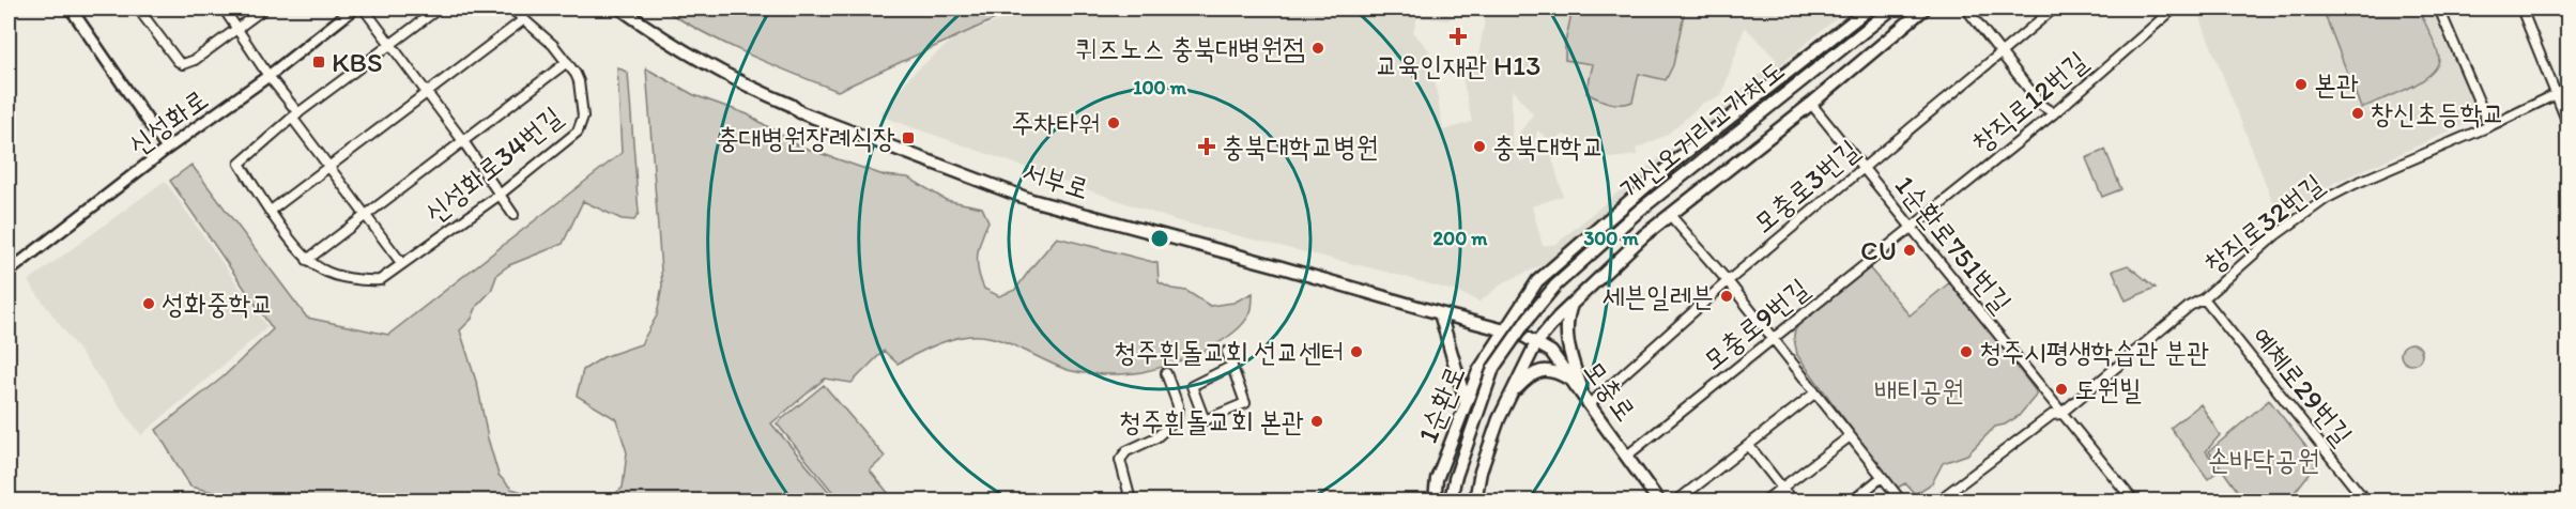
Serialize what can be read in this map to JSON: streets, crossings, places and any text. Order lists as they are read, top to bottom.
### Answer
{
  "streets": {
    "main road": [
      "개신오거리고가차도",
      "서부로",
      "모충로",
      "1순환로"
    ],
    "street": [
      "창직로12번길",
      "신성화로",
      "신성화로34번길",
      "모충로3번길",
      "창직로32번길",
      "1순환로751번길",
      "모충로9번길",
      "예체로29번길"
    ]
  },
  "crossings": [
    ["창직로12번길", "1순환로751번길"],
    ["창직로12번길", "모충로9번길"],
    ["서부로", "모충로"],
    ["서부로", "1순환로"],
    ["모충로3번길", "1순환로751번길"],
    ["모충로3번길", "모충로"],
    ["창직로32번길", "1순환로751번길"],
    ["창직로32번길", "예체로29번길"],
    ["1순환로751번길", "모충로9번길"],
    ["모충로9번길", "모충로"],
    ["모충로", "1순환로"]
  ],
  "parks": ["배티공원", "손바닥공원"],
  "places": {
    "health": ["교육인재관 H13", "충북대학교병원"],
    "other": [
      "퀴즈노스 충북대병원점",
      "본관",
      "창신초등학교",
      "주차타워",
      "충북대학교",
      "CU",
      "세븐일레븐",
      "성화중학교",
      "청주흰돌교회 선교센터",
      "청주시평생학습관 분관",
      "도원빌",
      "청주흰돌교회 본관"
    ],
    "transit": ["KBS", "충대병원장례식장"]
  },
  "rings": ["100 m", "200 m", "300 m"]
}
